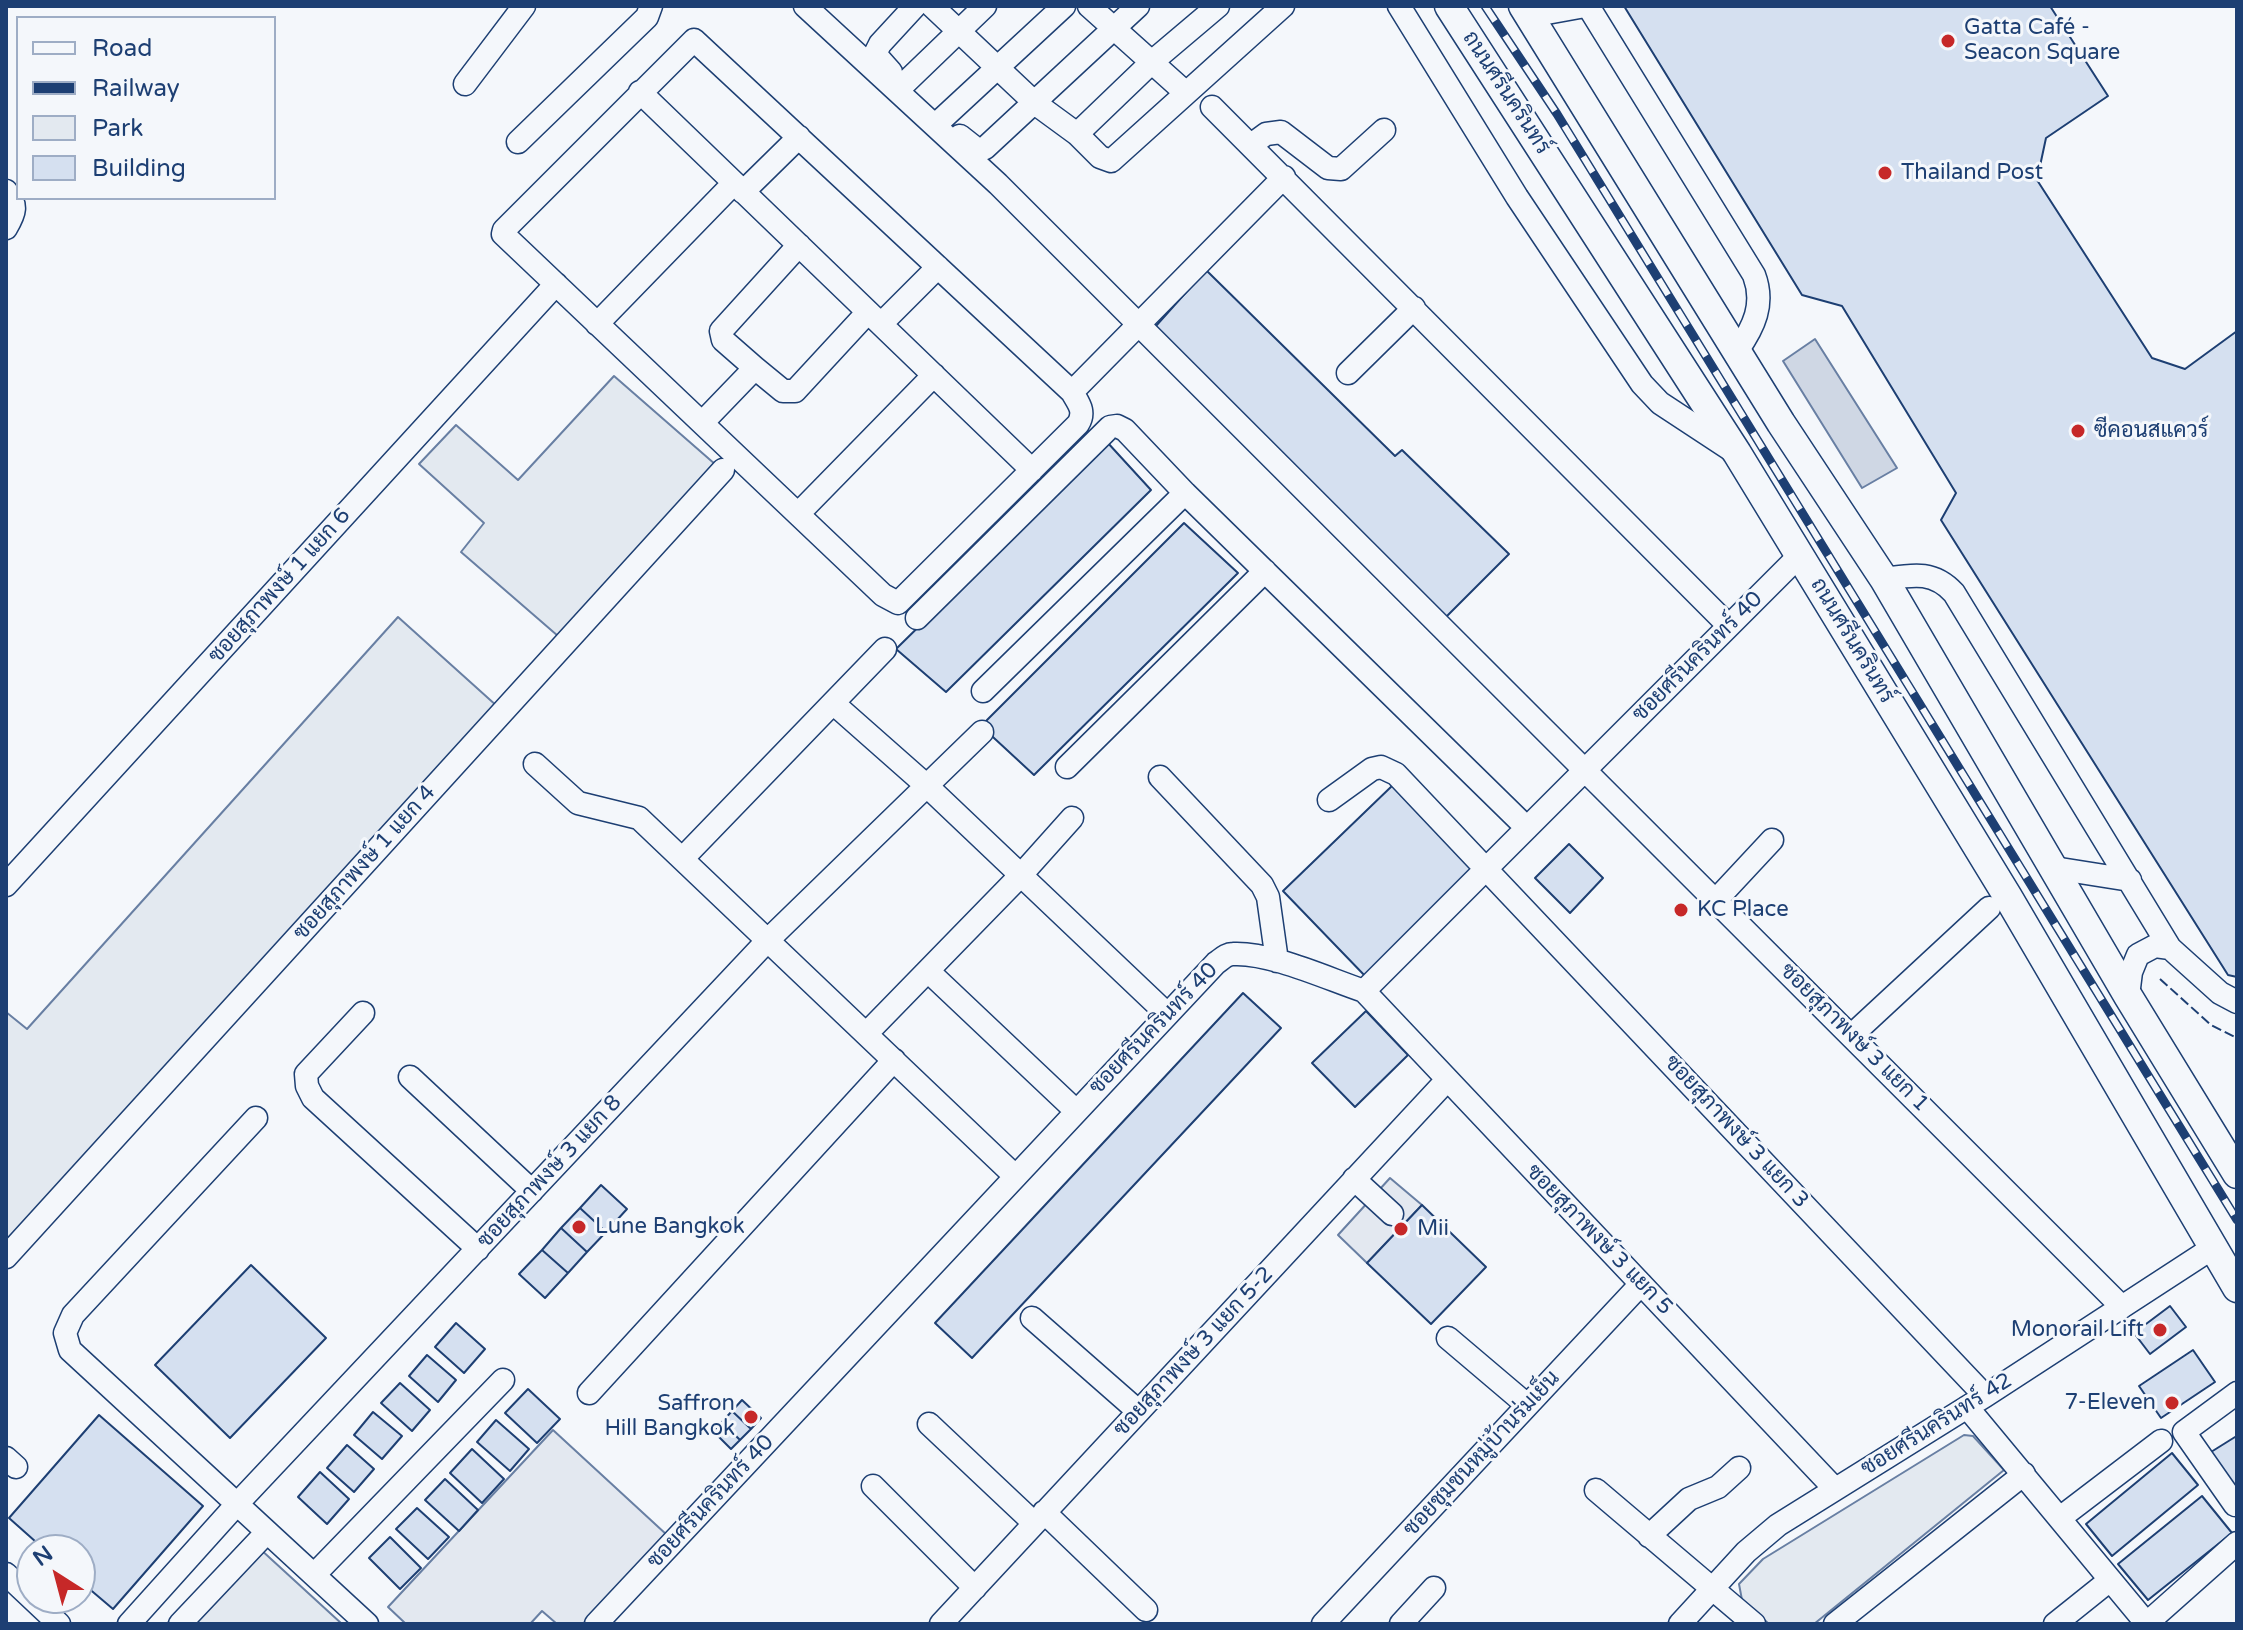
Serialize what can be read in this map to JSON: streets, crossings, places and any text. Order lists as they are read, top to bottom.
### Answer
{
  "streets": {
    "main road": ["ถนนศรีนครินทร์"],
    "street": [
      "ซอยสุภาพงษ์ 1 แยก 6",
      "ซอยศรีนครินทร์ 40",
      "ซอยสุภาพงษ์ 1 แยก 4",
      "ซอยสุภาพงษ์ 3 แยก 1",
      "ซอยสุภาพงษ์ 3 แยก 3",
      "ซอยสุภาพงษ์ 3 แยก 8",
      "ซอยสุภาพงษ์ 3 แยก 5",
      "ซอยสุภาพงษ์ 3 แยก 5-2",
      "ซอยศรีนครินทร์ 42",
      "ซอยชุมชนหมู่บ้านร่มเย็น"
    ]
  },
  "crossings": [
    ["ถนนศรีนครินทร์", "ซอยศรีนครินทร์ 40"],
    ["ถนนศรีนครินทร์", "ซอยศรีนครินทร์ 42"],
    ["ซอยศรีนครินทร์ 40", "ซอยสุภาพงษ์ 3 แยก 1"],
    ["ซอยศรีนครินทร์ 40", "ซอยสุภาพงษ์ 3 แยก 3"],
    ["ซอยศรีนครินทร์ 40", "ซอยสุภาพงษ์ 3 แยก 5"],
    ["ซอยสุภาพงษ์ 3 แยก 1", "ซอยศรีนครินทร์ 42"],
    ["ซอยสุภาพงษ์ 3 แยก 3", "ซอยศรีนครินทร์ 42"],
    ["ซอยสุภาพงษ์ 3 แยก 5", "ซอยสุภาพงษ์ 3 แยก 5-2"],
    ["ซอยสุภาพงษ์ 3 แยก 5", "ซอยศรีนครินทร์ 42"],
    ["ซอยสุภาพงษ์ 3 แยก 5", "ซอยชุมชนหมู่บ้านร่มเย็น"]
  ],
  "places": [
    "Gatta Café - Seacon Square",
    "Thailand Post",
    "ซีคอนสแควร์",
    "KC Place",
    "Lune Bangkok",
    "Mii",
    "Monorail Lift",
    "7-Eleven",
    "Saffron Hill Bangkok"
  ],
  "legend": [
    "Road",
    "Railway",
    "Park",
    "Building"
  ],
  "north": "top left"
}
